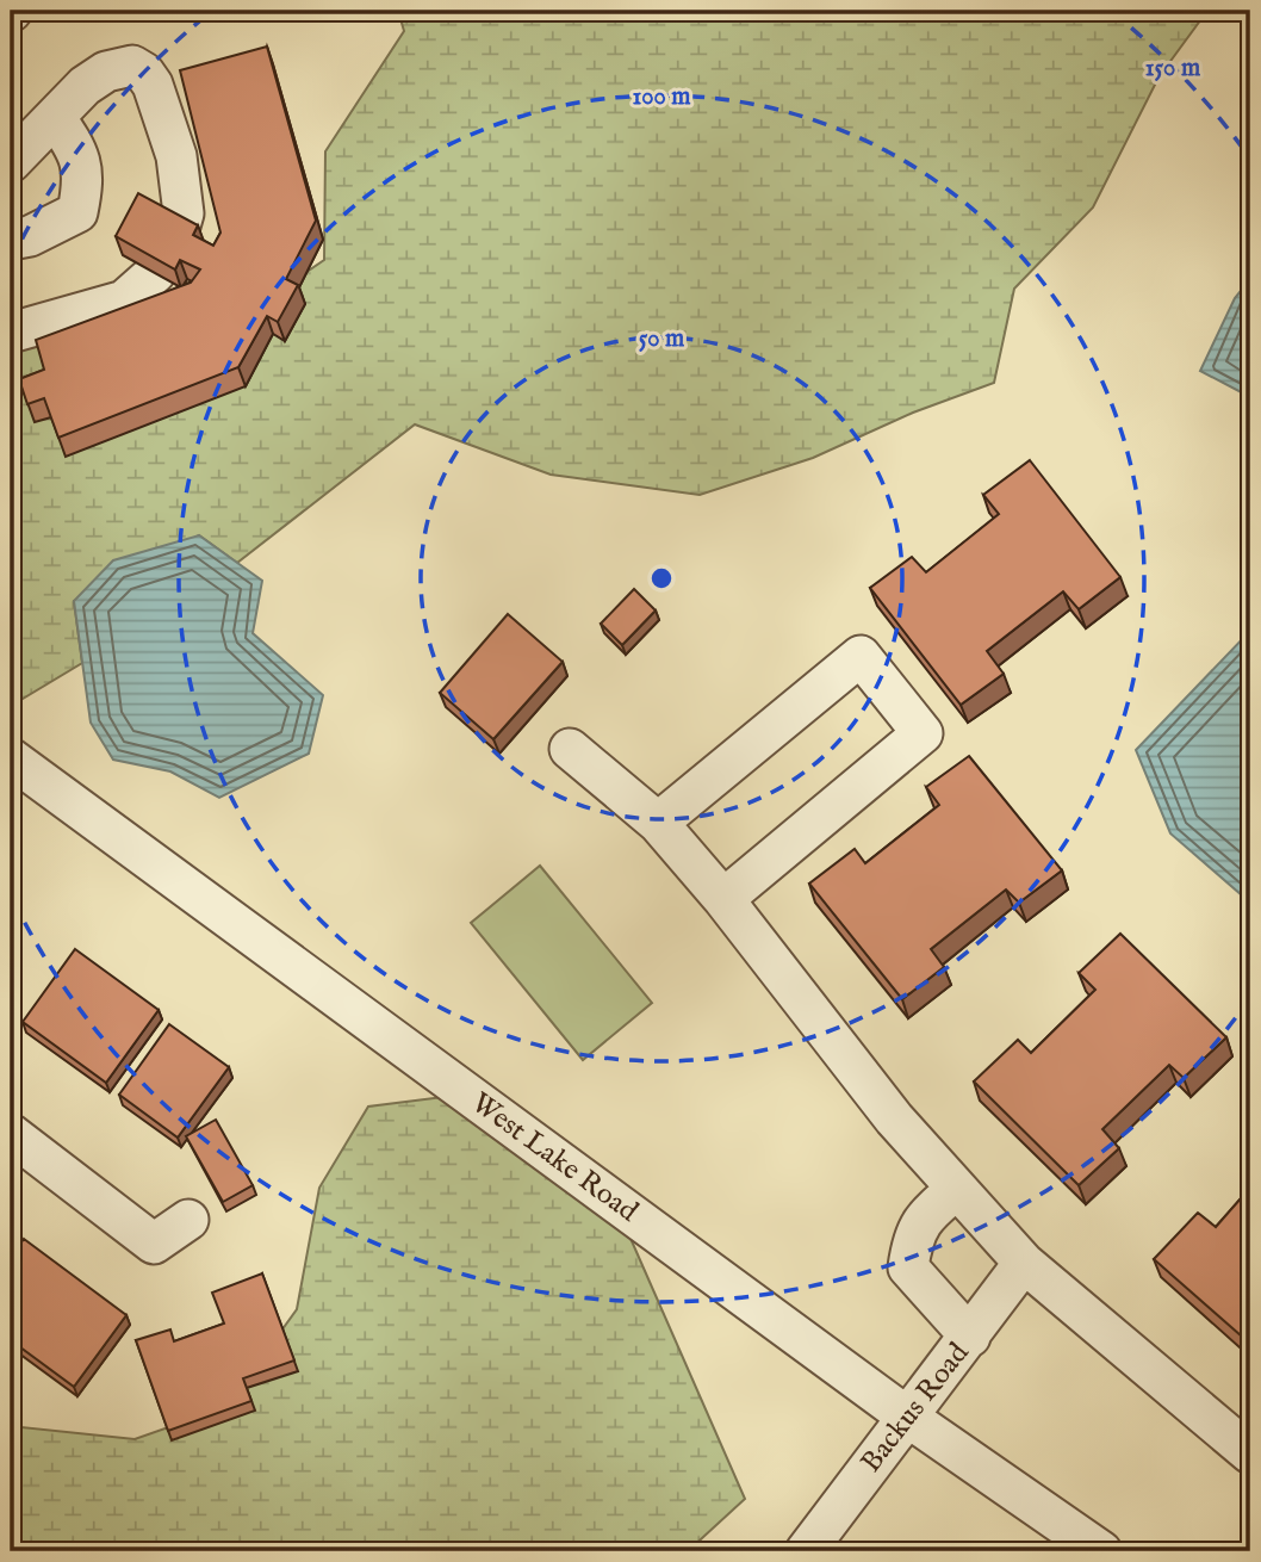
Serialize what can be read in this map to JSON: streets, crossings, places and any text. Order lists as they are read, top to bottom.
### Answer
{
  "streets": {
    "street": ["West Lake Road", "Backus Road"]
  },
  "crossings": [
    ["West Lake Road", "Backus Road"]
  ],
  "rings": ["150 m", "100 m", "50 m"]
}
